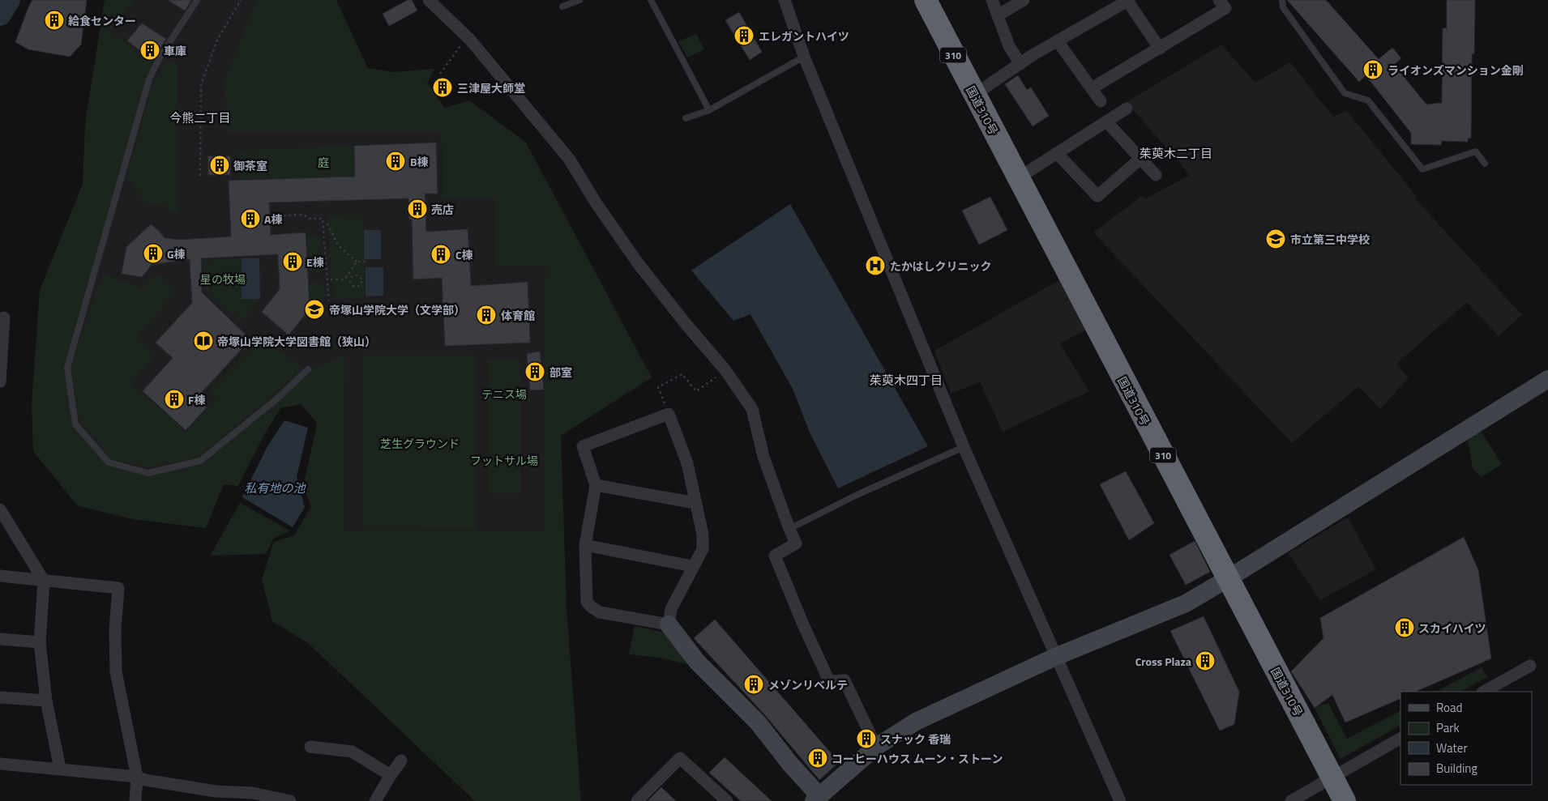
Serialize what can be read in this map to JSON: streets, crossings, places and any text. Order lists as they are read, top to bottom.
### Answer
{
  "streets": {
    "highway": ["310", "国道310号"]
  },
  "districts": ["今熊二丁目", "茱萸木二丁目", "茱萸木四丁目"],
  "water": ["私有地の池"],
  "parks": [
    "庭",
    "星の牧場",
    "テニス場",
    "芝生グラウンド",
    "フットサル場"
  ],
  "places": {
    "building": [
      "給食センター",
      "エレガントハイツ",
      "車庫",
      "ライオンズマンション金剛",
      "三津屋大師堂",
      "B棟",
      "御茶室",
      "売店",
      "A棟",
      "G棟",
      "C棟",
      "E棟",
      "体育館",
      "部室",
      "F棟",
      "スカイハイツ",
      "Cross Plaza",
      "メゾンリベルテ",
      "スナック 香瑞",
      "コーヒーハウス ムーン・ストーン"
    ],
    "school or university": ["市立第三中学校", "帝塚山学院大学（文学部）"],
    "hospital": ["たかはしクリニック"],
    "library": ["帝塚山学院大学図書館（狭山）"]
  },
  "legend": [
    "Road",
    "Park",
    "Water",
    "Building"
  ]
}
